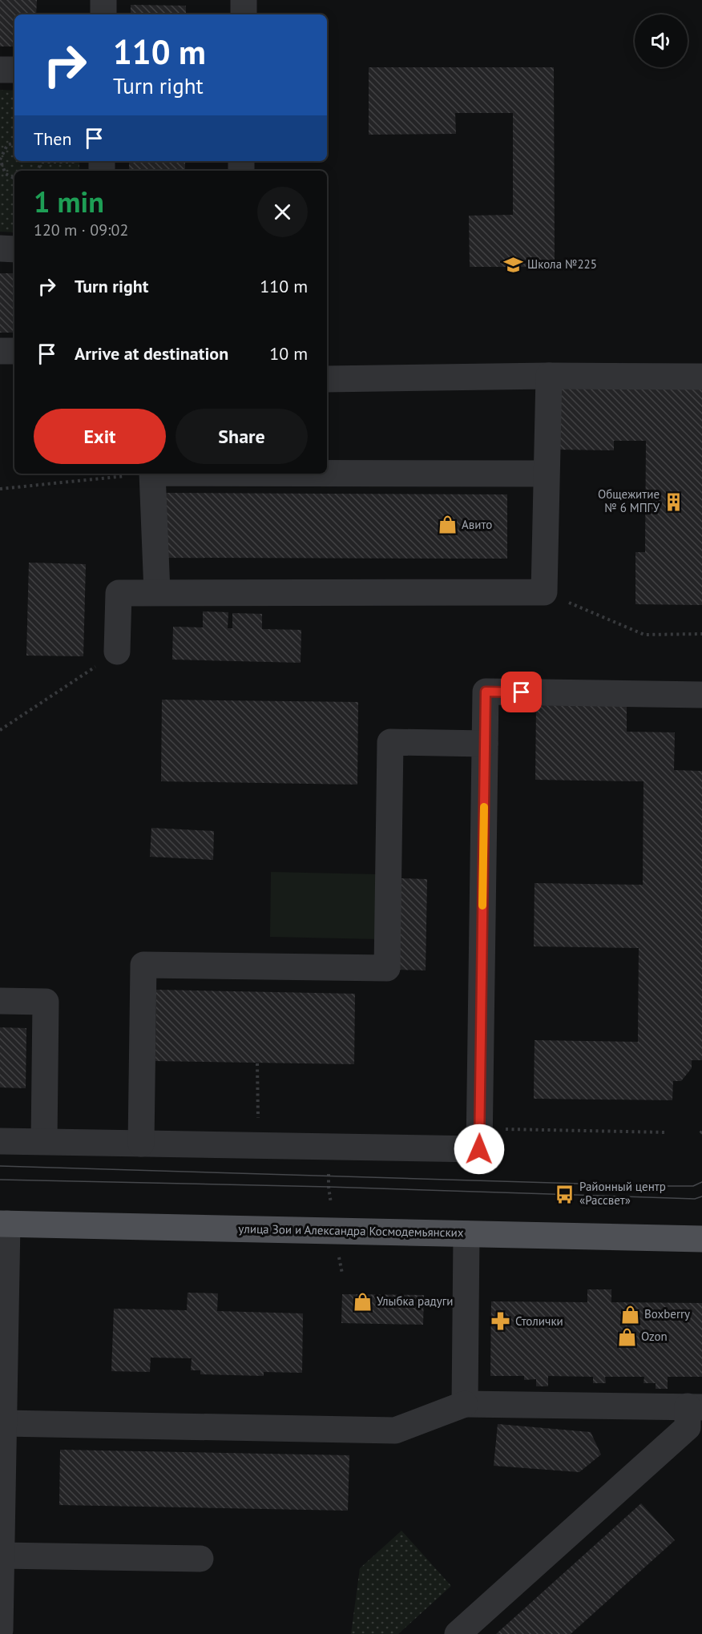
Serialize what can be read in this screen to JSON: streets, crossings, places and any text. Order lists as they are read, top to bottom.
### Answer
{
  "streets": {
    "main road": ["улица Зои и Александра Космодемьянских"]
  },
  "places": {
    "school or university": ["Школа №225"],
    "building": ["Общежитие № 6 МПГУ"],
    "shop": [
      "Авито",
      "Улыбка радуги",
      "Boxberry",
      "Ozon"
    ],
    "bus stop": ["Районный центр «Рассвет»"],
    "pharmacy": ["Столички"]
  },
  "page": {
    "turn": ["110 m", "Turn right"],
    "then": "Then",
    "heading": ["1 min", "120 m · 09:02"],
    "list": [
      {
        "name": "Turn right",
        "value": "110 m"
      },
      {
        "name": "Arrive at destination",
        "value": "10 m"
      }
    ],
    "buttons": ["Exit", "Share"]
  }
}
